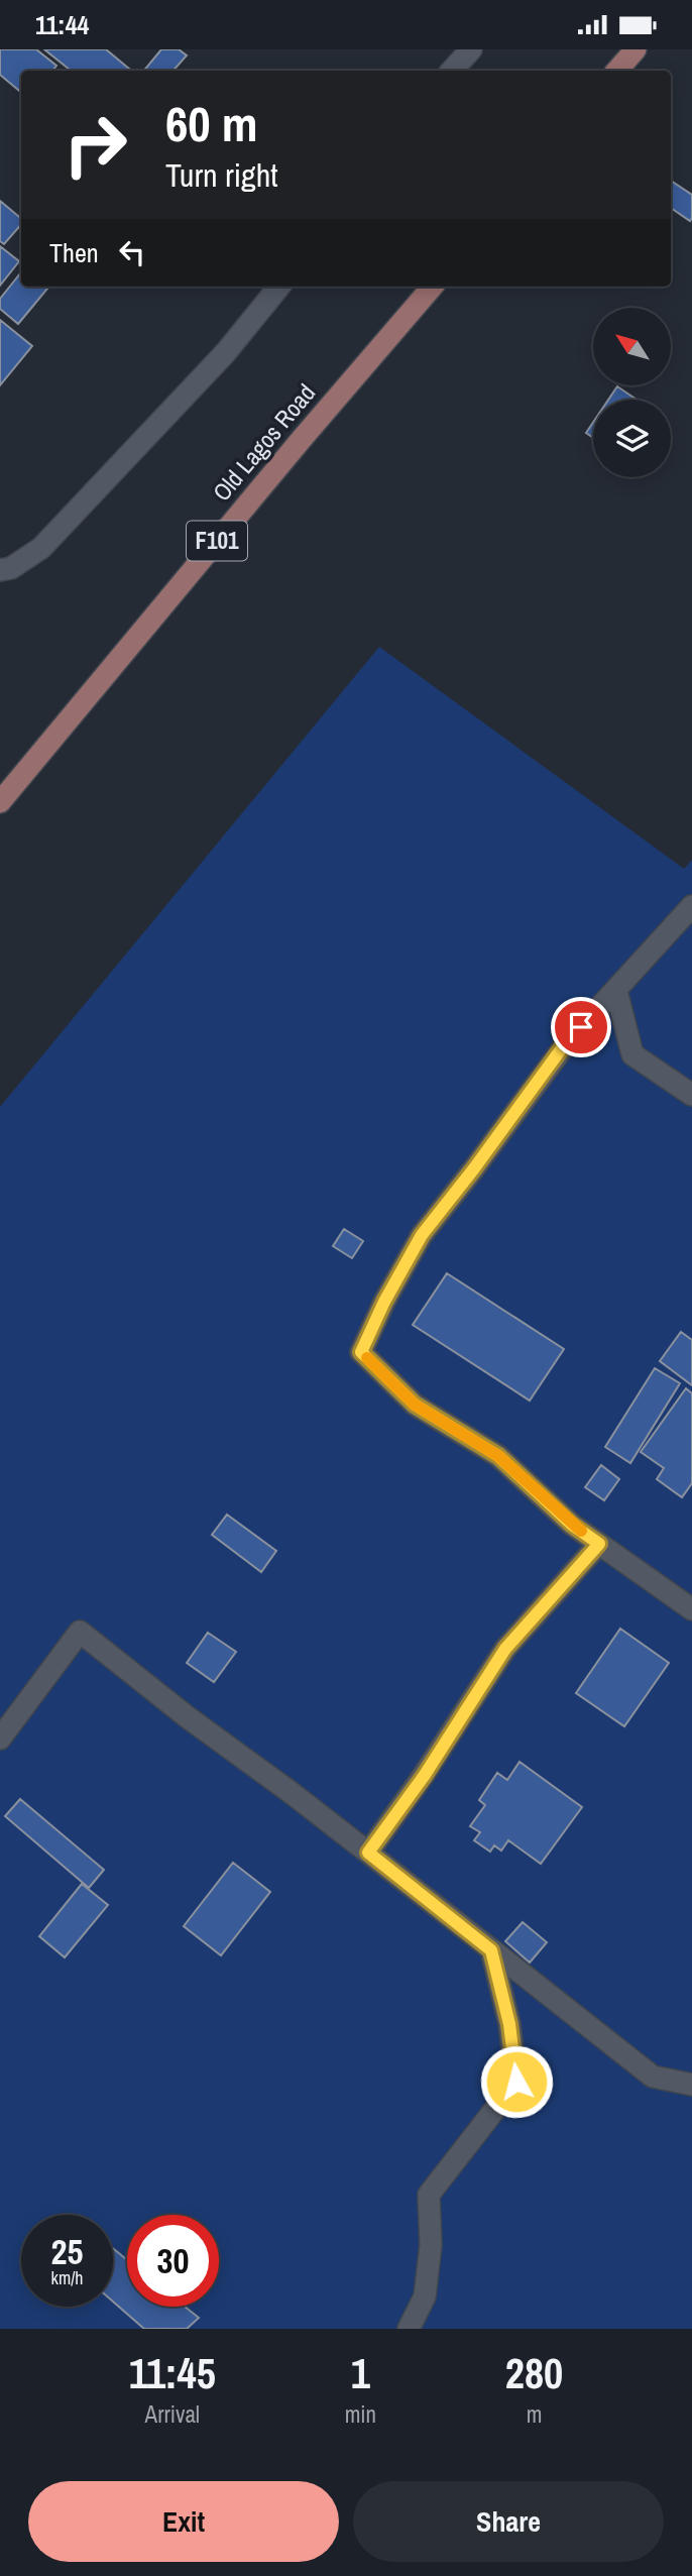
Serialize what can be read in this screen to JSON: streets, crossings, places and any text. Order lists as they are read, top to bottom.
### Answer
{
  "streets": {
    "main road": ["Old Lagos Road", "F101"]
  },
  "north": "top left",
  "page": {
    "status": "11:44",
    "turn": ["60 m", "Turn right"],
    "then": "Then",
    "speed": "25 km/h",
    "limit": "30",
    "eta": [
      "11:45",
      "Arrival",
      "1",
      "min",
      "280",
      "m"
    ],
    "buttons": ["Exit", "Share"]
  }
}
